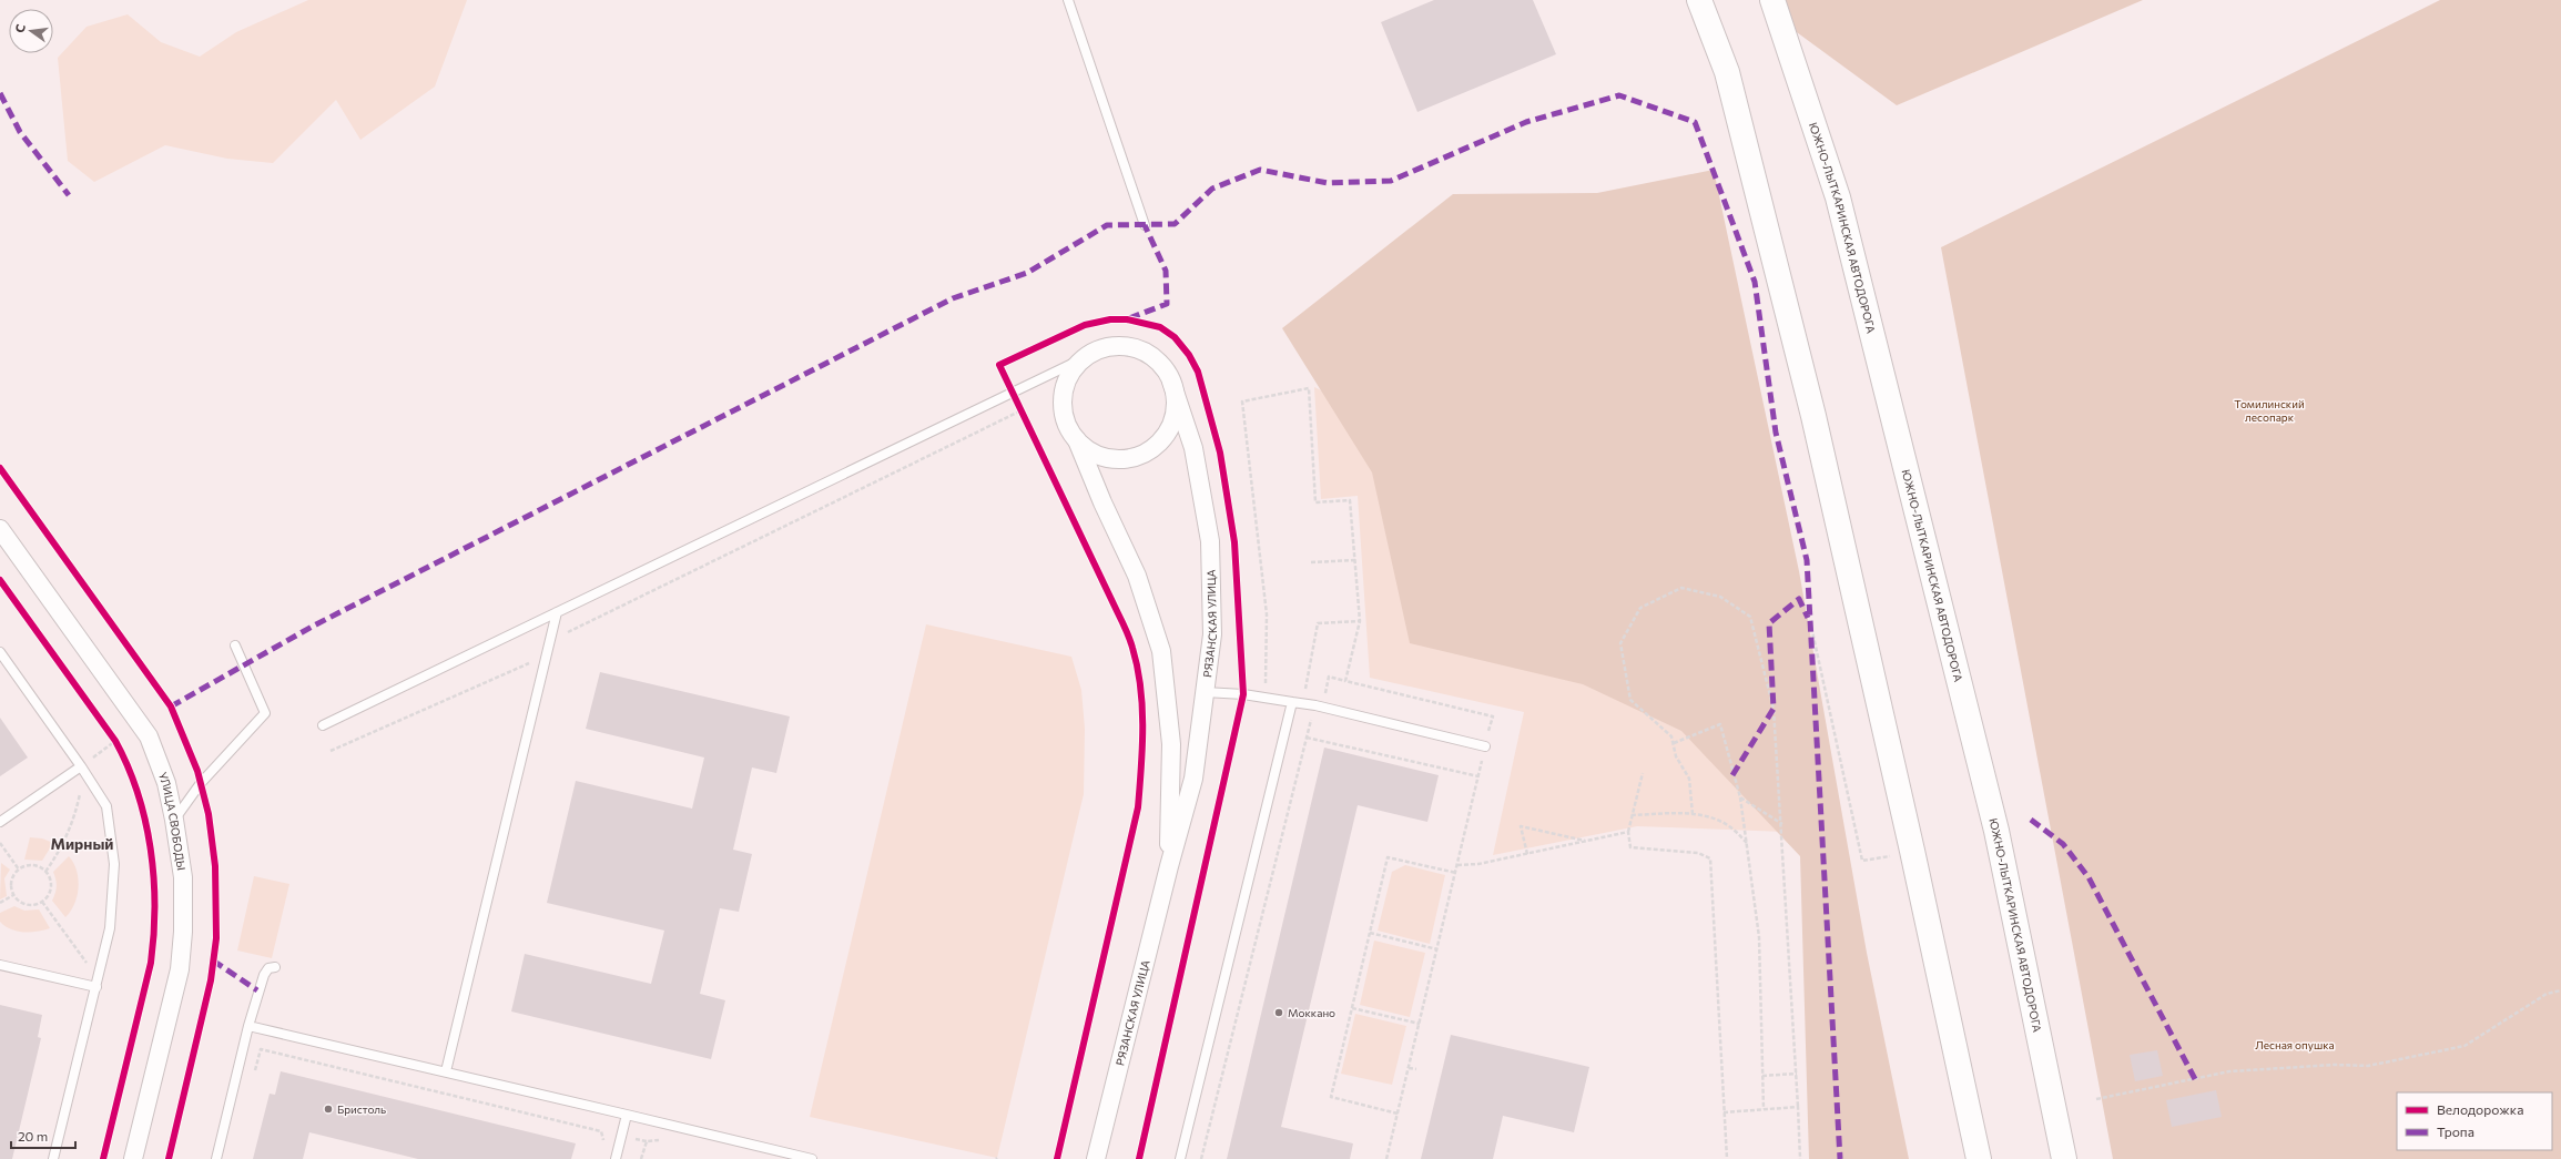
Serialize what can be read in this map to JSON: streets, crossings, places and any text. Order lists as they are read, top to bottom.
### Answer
{
  "streets": {
    "main road": ["ЮЖНО-ЛЫТКАРИНСКАЯ АВТОДОРОГА"],
    "street": ["РЯЗАНСКАЯ УЛИЦА", "УЛИЦА СВОБОДЫ"]
  },
  "districts": ["Мирный"],
  "parks": ["Томилинский лесопарк", "Лесная опушка"],
  "places": ["Моккано", "Бристоль"],
  "legend": ["Велодорожка", "Тропа"],
  "scale_bar": "20 m",
  "north": "left"
}
